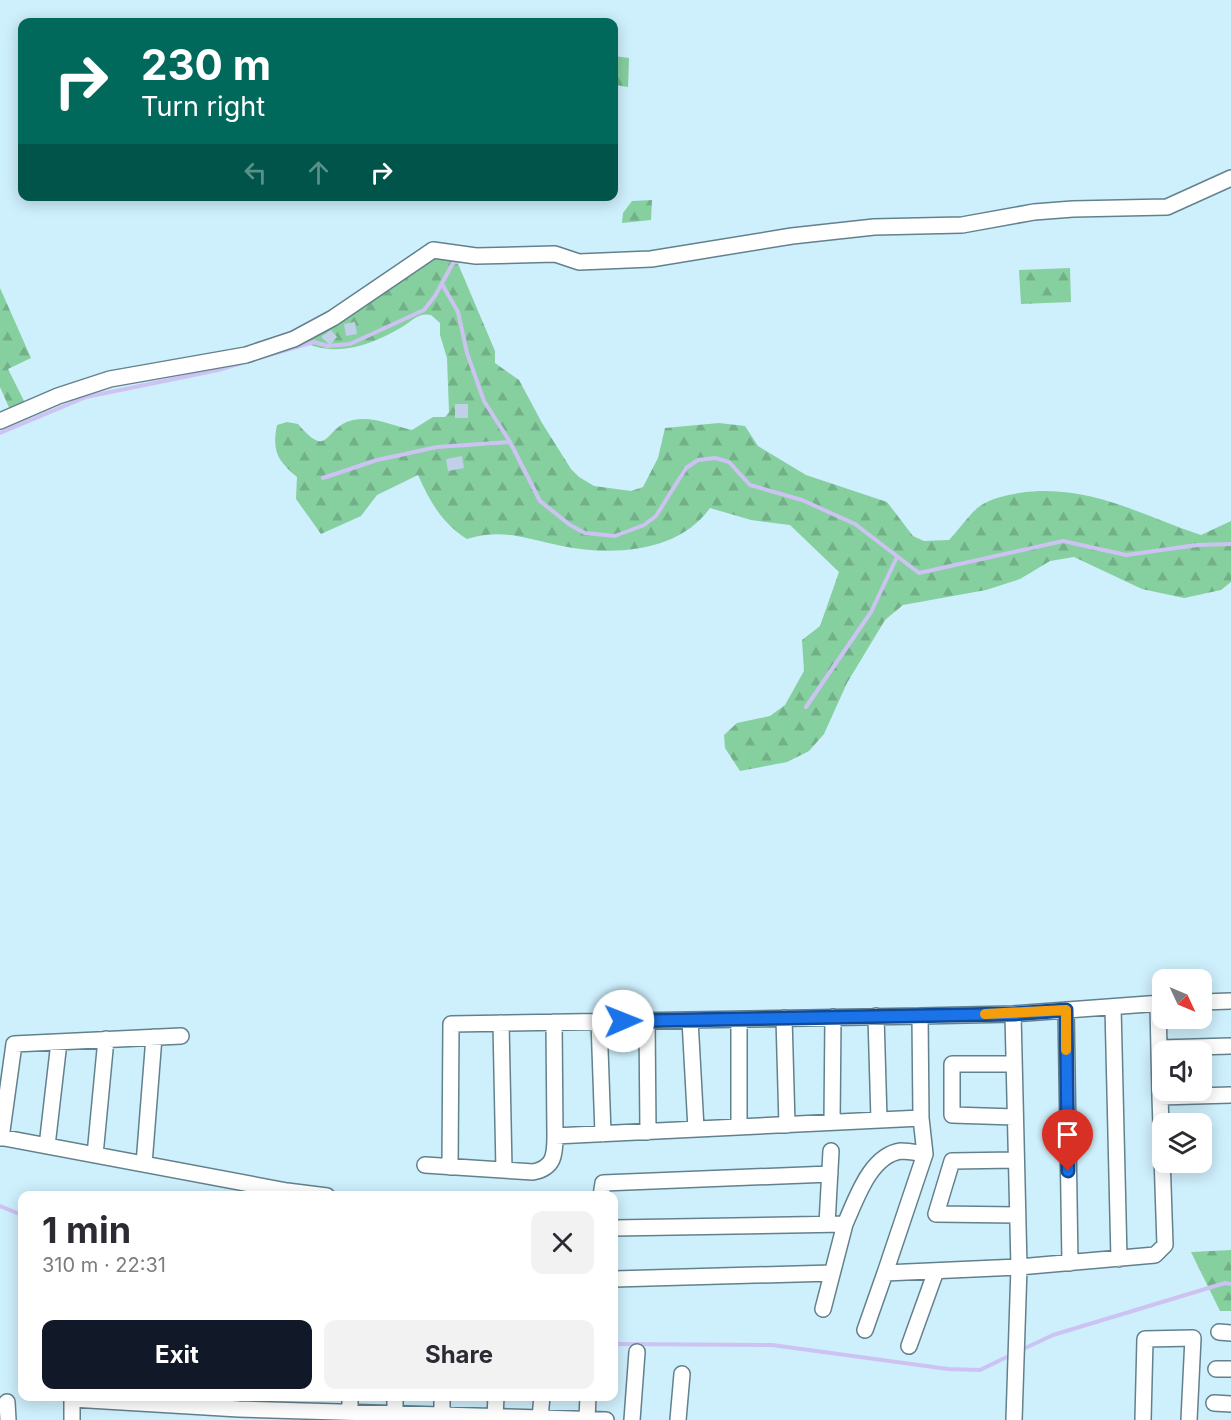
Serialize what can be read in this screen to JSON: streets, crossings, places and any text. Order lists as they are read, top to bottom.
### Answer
{
  "north": "bottom right",
  "page": {
    "turn": ["230 m", "Turn right"],
    "heading": ["1 min", "310 m · 22:31"],
    "buttons": ["Exit", "Share"]
  }
}
